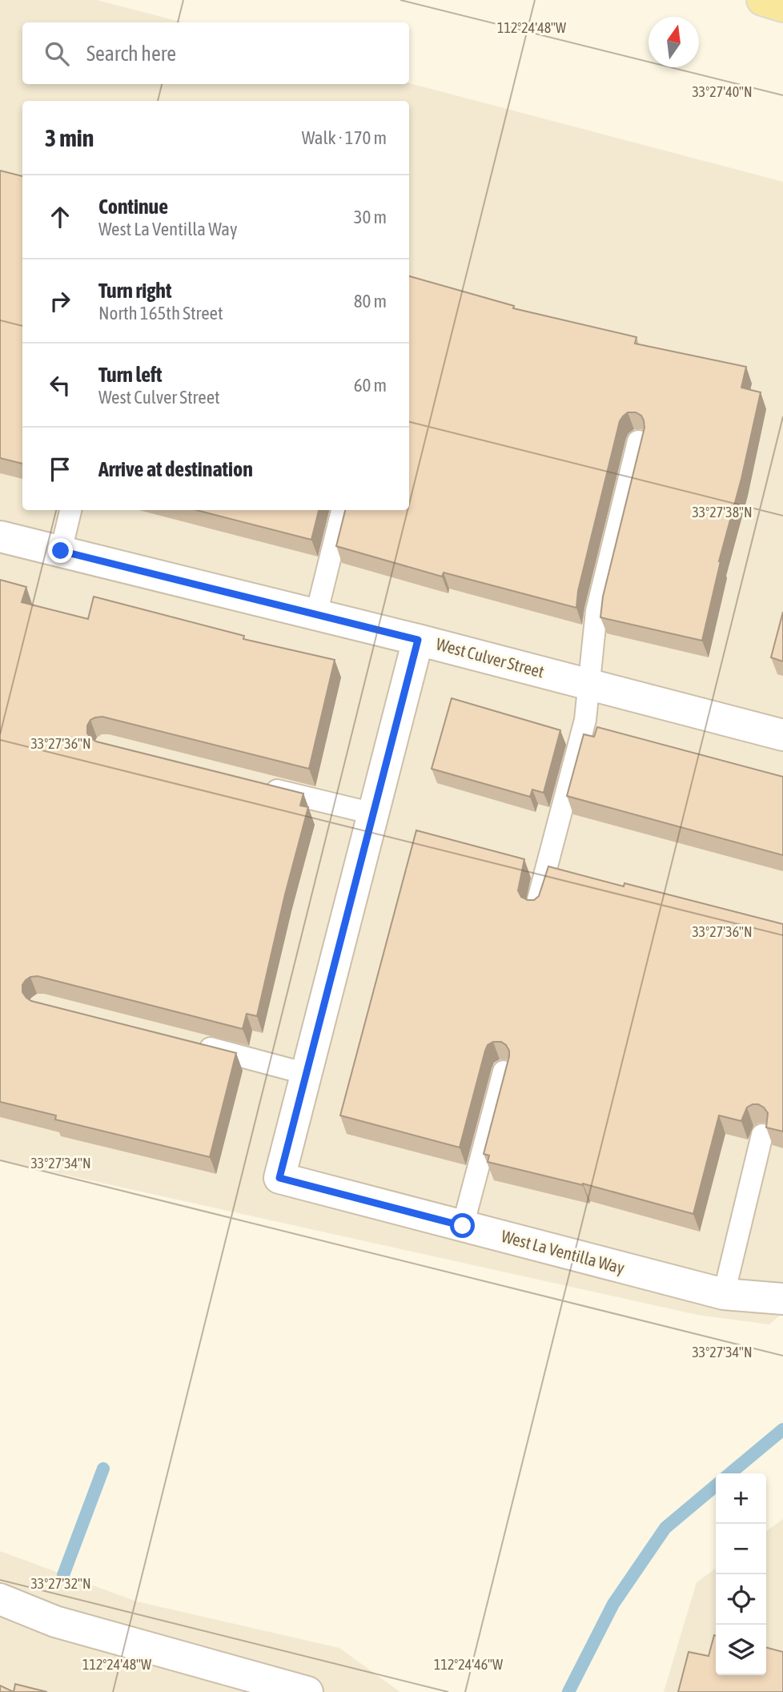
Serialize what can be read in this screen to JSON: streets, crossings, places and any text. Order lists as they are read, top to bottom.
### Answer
{
  "streets": {
    "street": ["West Culver Street", "West La Ventilla Way"]
  },
  "north": "top",
  "page": {
    "search": "Search here",
    "heading": ["3 min", "Walk · 170 m"],
    "list": [
      ["Continue", "West La Ventilla Way", "30 m"],
      ["Turn right", "North 165th Street", "80 m"],
      ["Turn left", "West Culver Street", "60 m"],
      "Arrive at destination"
    ],
    "map_buttons": ["+", "−"]
  },
  "coordinates": [
    "112°24'48\"W",
    "33°27'40\"N",
    "33°27'38\"N",
    "33°27'36\"N",
    "33°27'34\"N",
    "33°27'32\"N",
    "112°24'46\"W"
  ]
}
